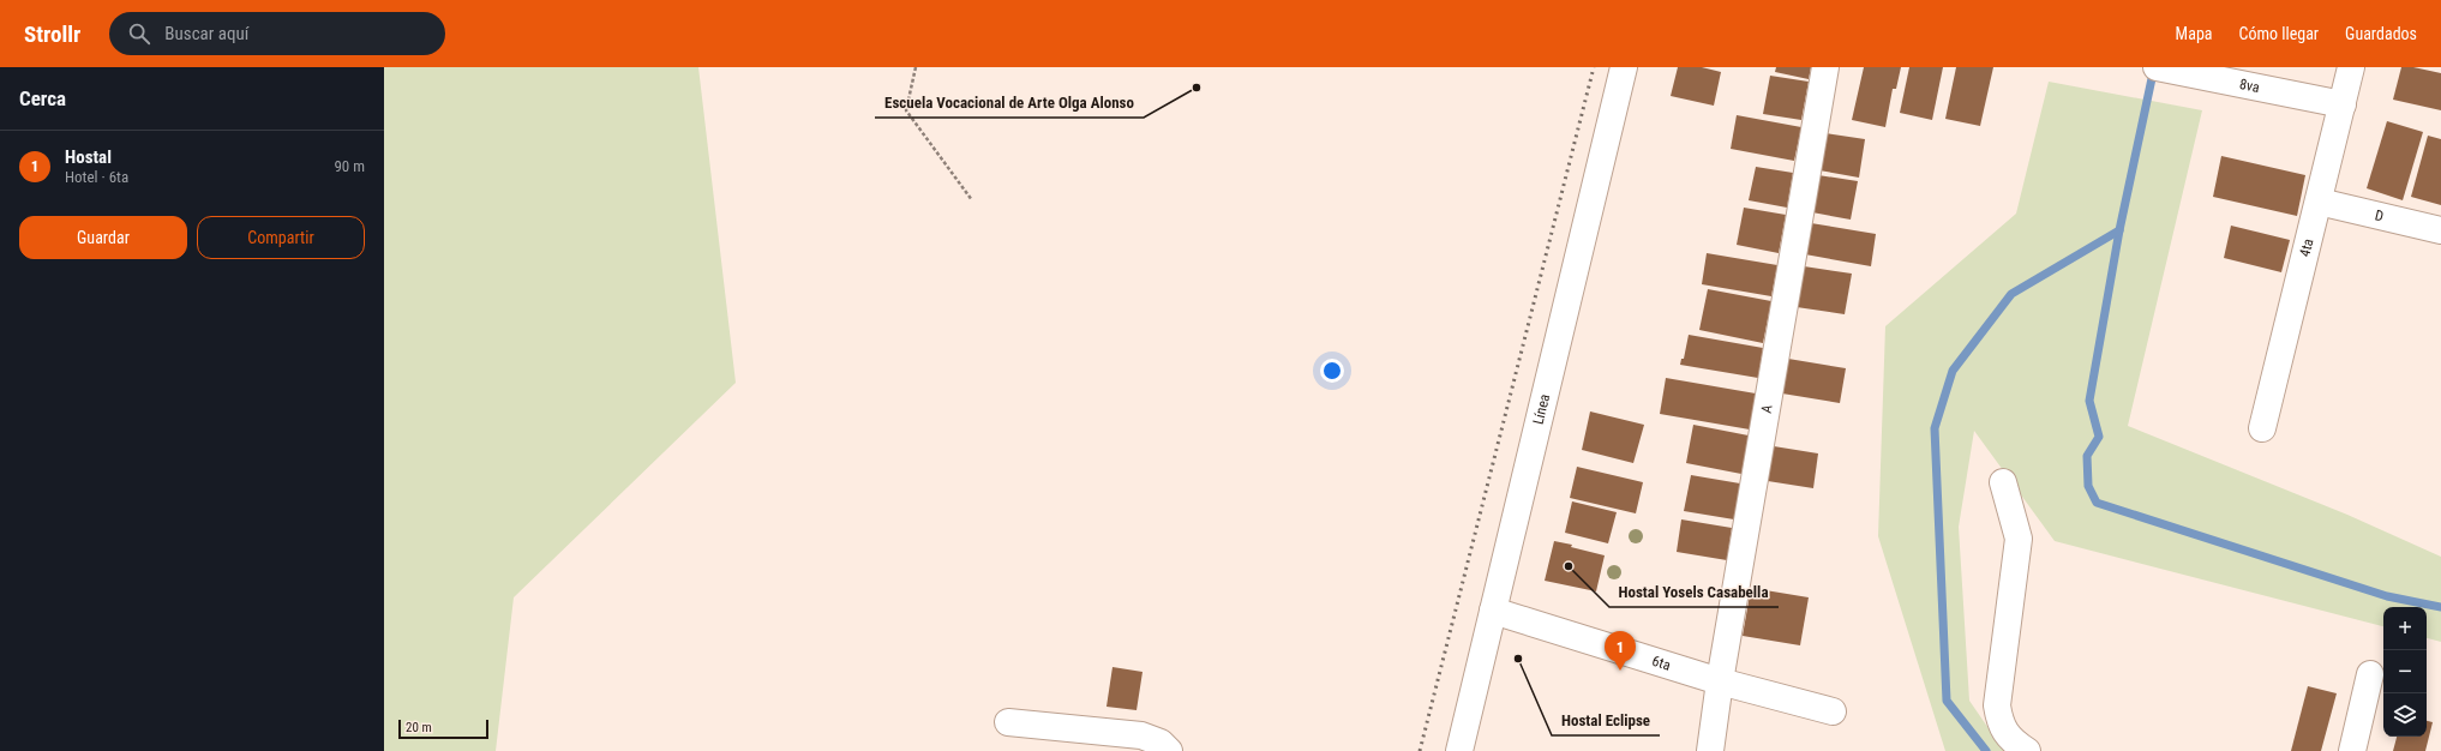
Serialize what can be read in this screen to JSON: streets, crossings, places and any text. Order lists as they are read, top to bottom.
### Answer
{
  "streets": {
    "street": [
      "8va",
      "D",
      "4ta",
      "Línea",
      "A",
      "6ta"
    ]
  },
  "crossings": [
    ["8va", "4ta"],
    ["D", "4ta"],
    ["Línea", "6ta"],
    ["A", "6ta"]
  ],
  "places": ["Escuela Vocacional de Arte Olga Alonso", "Hostal Yosels Casabella", "Hostal Eclipse"],
  "scale_bar": "20 m",
  "page": {
    "header": "Strollr",
    "search": "Buscar aquí",
    "nav": ["Mapa", "Cómo llegar", "Guardados"],
    "heading": "Cerca",
    "list": [
      {
        "mark": "1",
        "name": "Hostal",
        "note": "Hotel · 6ta",
        "value": "90 m"
      }
    ],
    "buttons": ["Guardar", "Compartir"],
    "map_buttons": ["+", "−"],
    "pins": "1",
    "scale": "20 m"
  }
}
